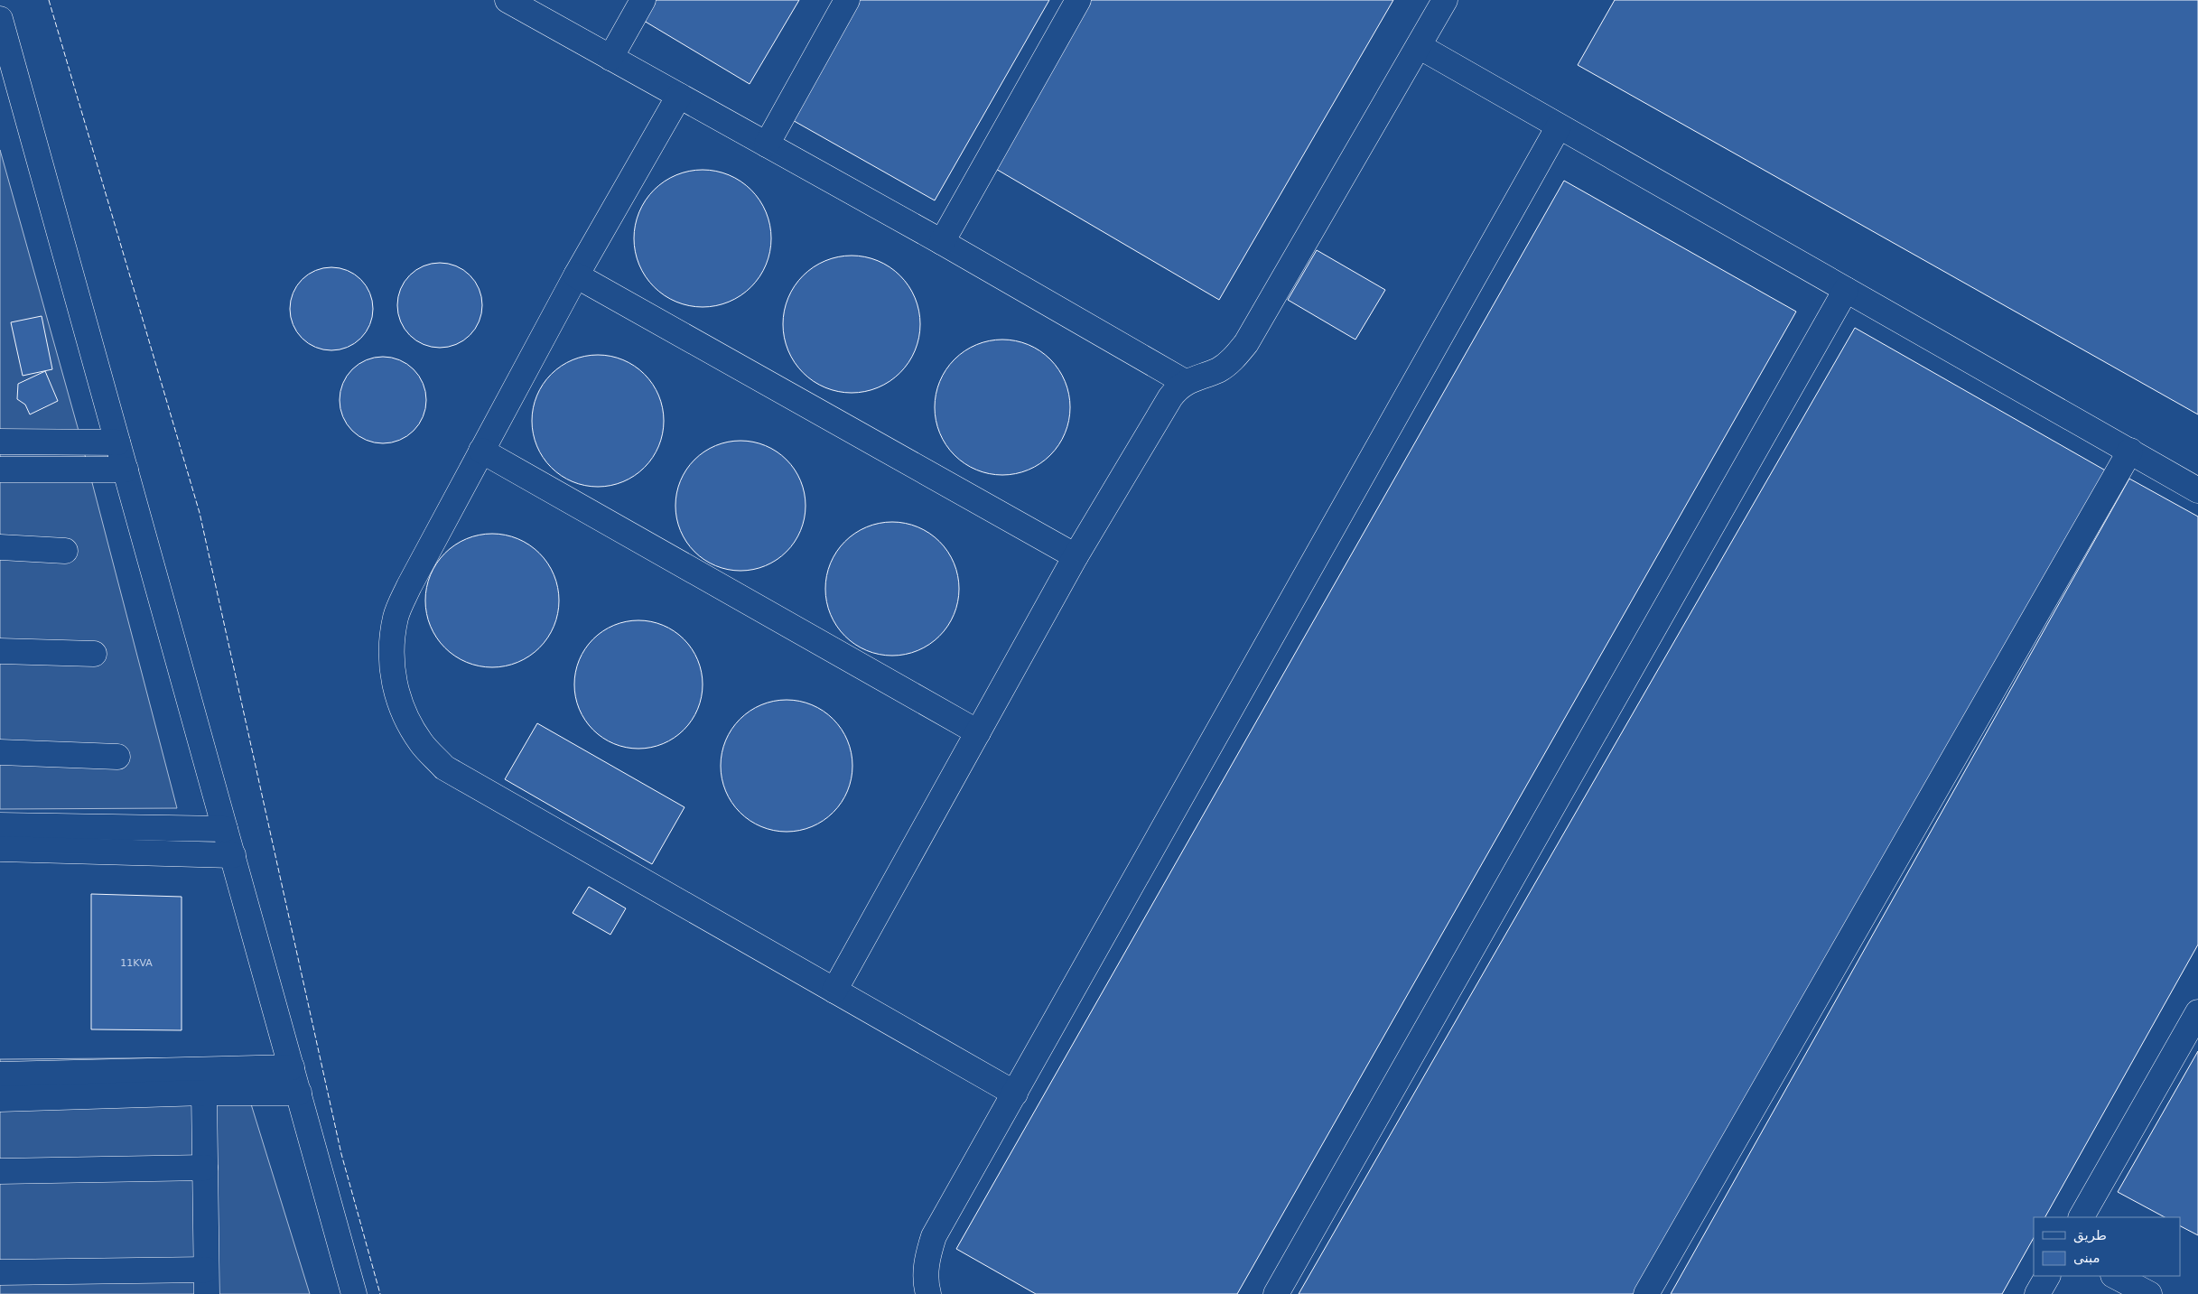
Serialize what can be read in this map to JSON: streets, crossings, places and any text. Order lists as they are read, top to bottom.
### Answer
{
  "house_numbers": ["11KVA"],
  "legend": ["طريق", "مبنى"]
}
